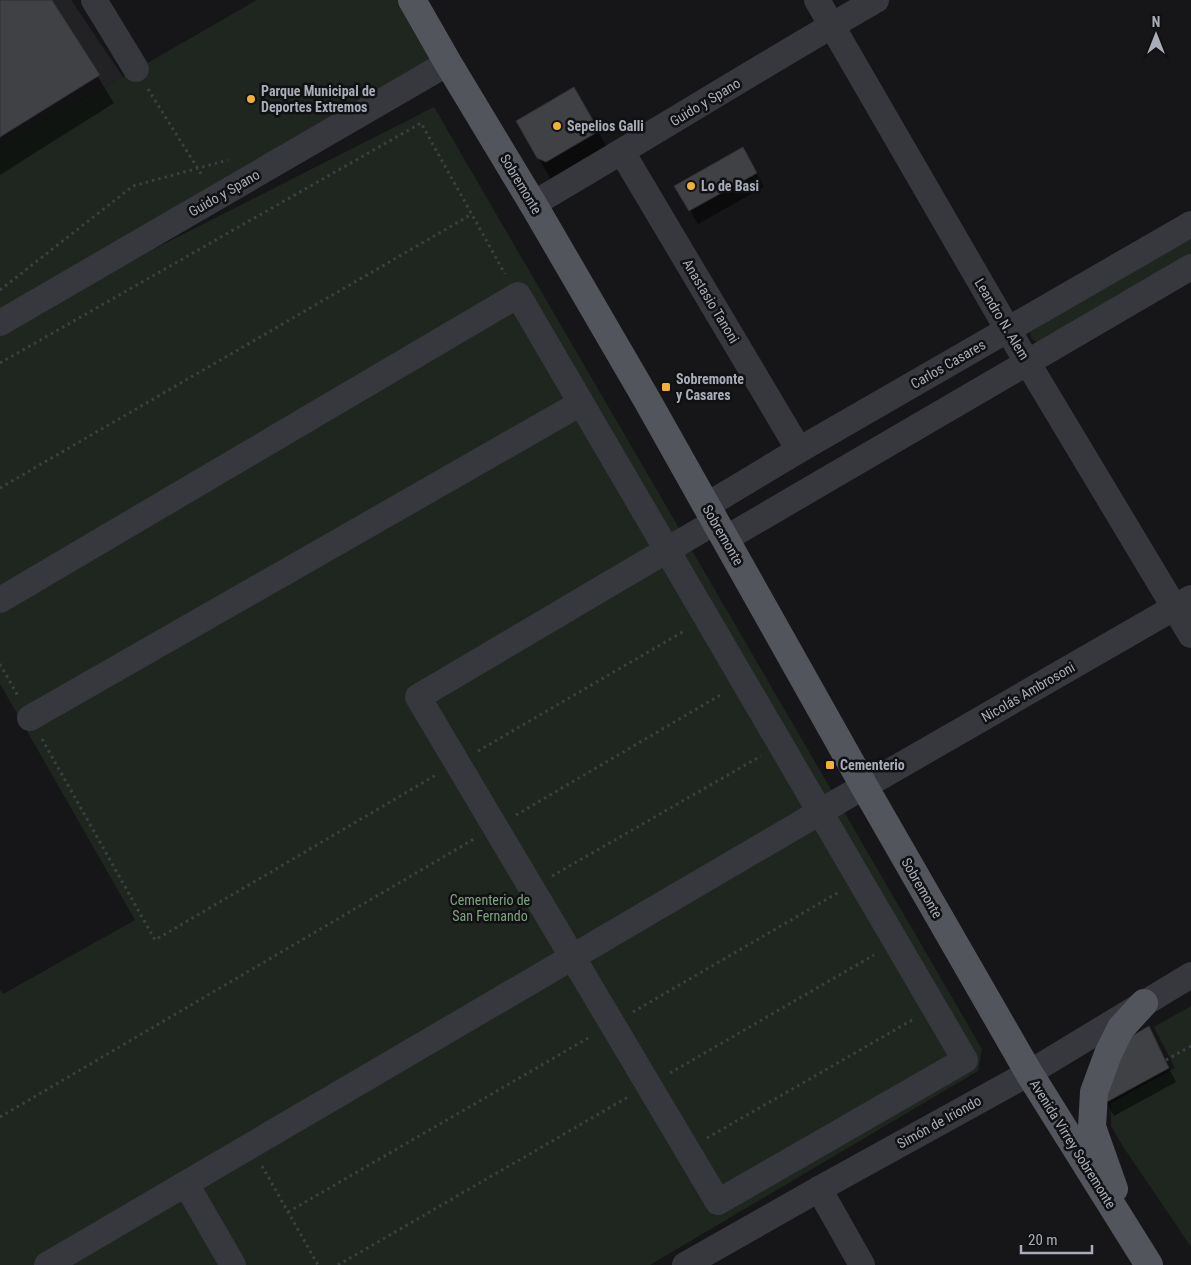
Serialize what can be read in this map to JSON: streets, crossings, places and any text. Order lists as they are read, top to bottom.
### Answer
{
  "streets": {
    "main road": ["Sobremonte", "Avenida Virrey Sobremonte"],
    "street": [
      "Guido y Spano",
      "Anastasio Tanoni",
      "Leandro N. Alem",
      "Carlos Casares",
      "Nicolás Ambrosoni",
      "Simón de Iriondo"
    ]
  },
  "crossings": [
    ["Guido y Spano", "Sobremonte"],
    ["Guido y Spano", "Anastasio Tanoni"],
    ["Guido y Spano", "Leandro N. Alem"],
    ["Sobremonte", "Carlos Casares"],
    ["Sobremonte", "Nicolás Ambrosoni"],
    ["Sobremonte", "Simón de Iriondo"],
    ["Sobremonte", "Avenida Virrey Sobremonte"],
    ["Anastasio Tanoni", "Carlos Casares"],
    ["Leandro N. Alem", "Carlos Casares"],
    ["Leandro N. Alem", "Nicolás Ambrosoni"],
    ["Simón de Iriondo", "Avenida Virrey Sobremonte"]
  ],
  "parks": ["Cementerio de San Fernando"],
  "places": {
    "other": ["Parque Municipal de Deportes Extremos", "Sepelios Galli", "Lo de Basi"],
    "transit": ["Sobremonte y Casares", "Cementerio"]
  },
  "scale_bar": "20 m",
  "north": "top"
}
